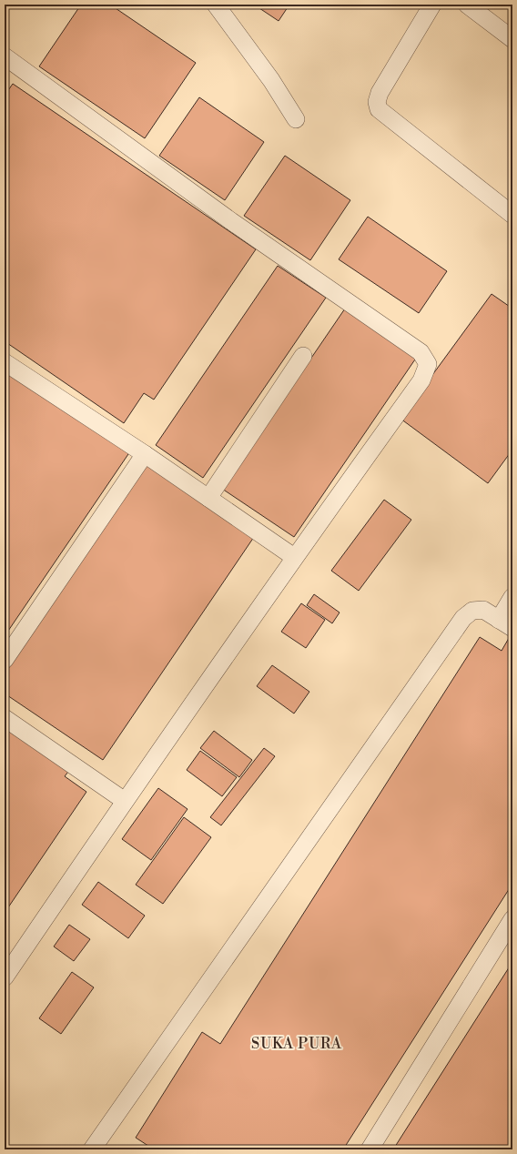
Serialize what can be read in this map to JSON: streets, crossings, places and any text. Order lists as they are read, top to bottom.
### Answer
{
  "districts": ["SUKA PURA"]
}
